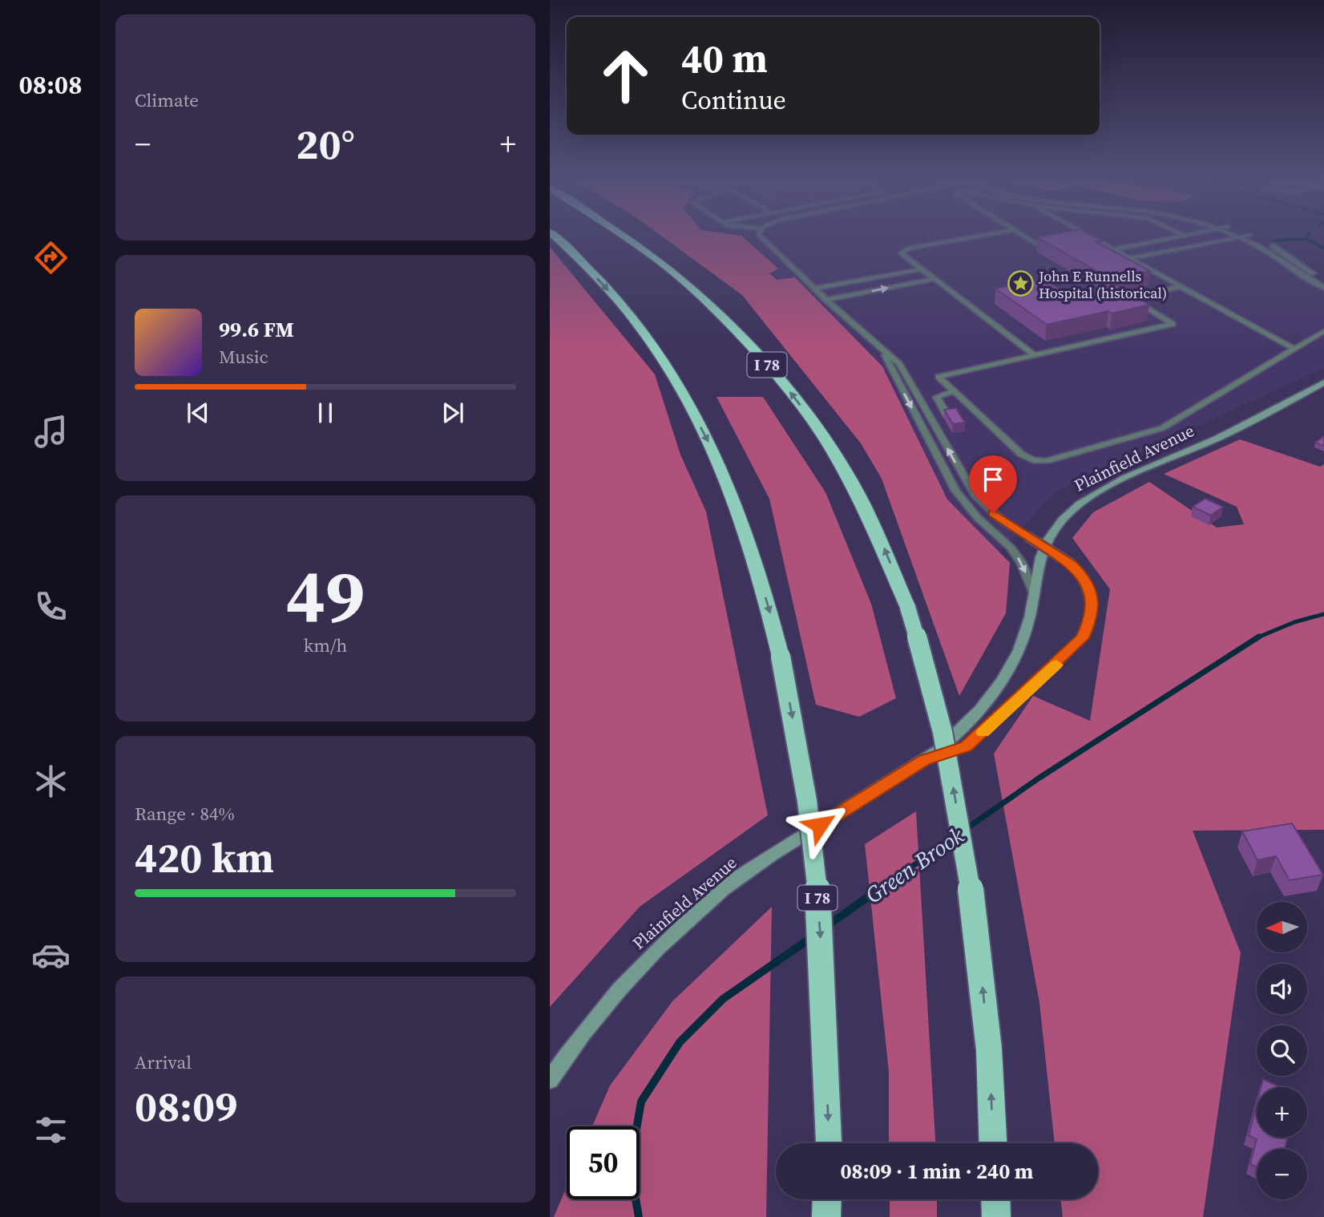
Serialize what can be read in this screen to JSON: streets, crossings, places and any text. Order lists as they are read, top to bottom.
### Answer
{
  "streets": {
    "highway": ["I 78"],
    "main road": ["Plainfield Avenue"]
  },
  "water": ["Green Brook"],
  "places": {
    "place": ["John E Runnells Hospital (historical)"]
  },
  "north": "left",
  "page": {
    "tabs": "08:08",
    "tile": [
      "Climate",
      ["49", "km/h"],
      ["Range · 84%", "420 km"],
      ["Arrival", "08:09"]
    ],
    "turn": ["40 m", "Continue"],
    "heat": ["−", "20°", "+"],
    "song": ["99.6 FM", "Music"],
    "map_buttons": ["+", "−"],
    "limit": "50",
    "trip": "08:09 · 1 min · 240 m"
  }
}
